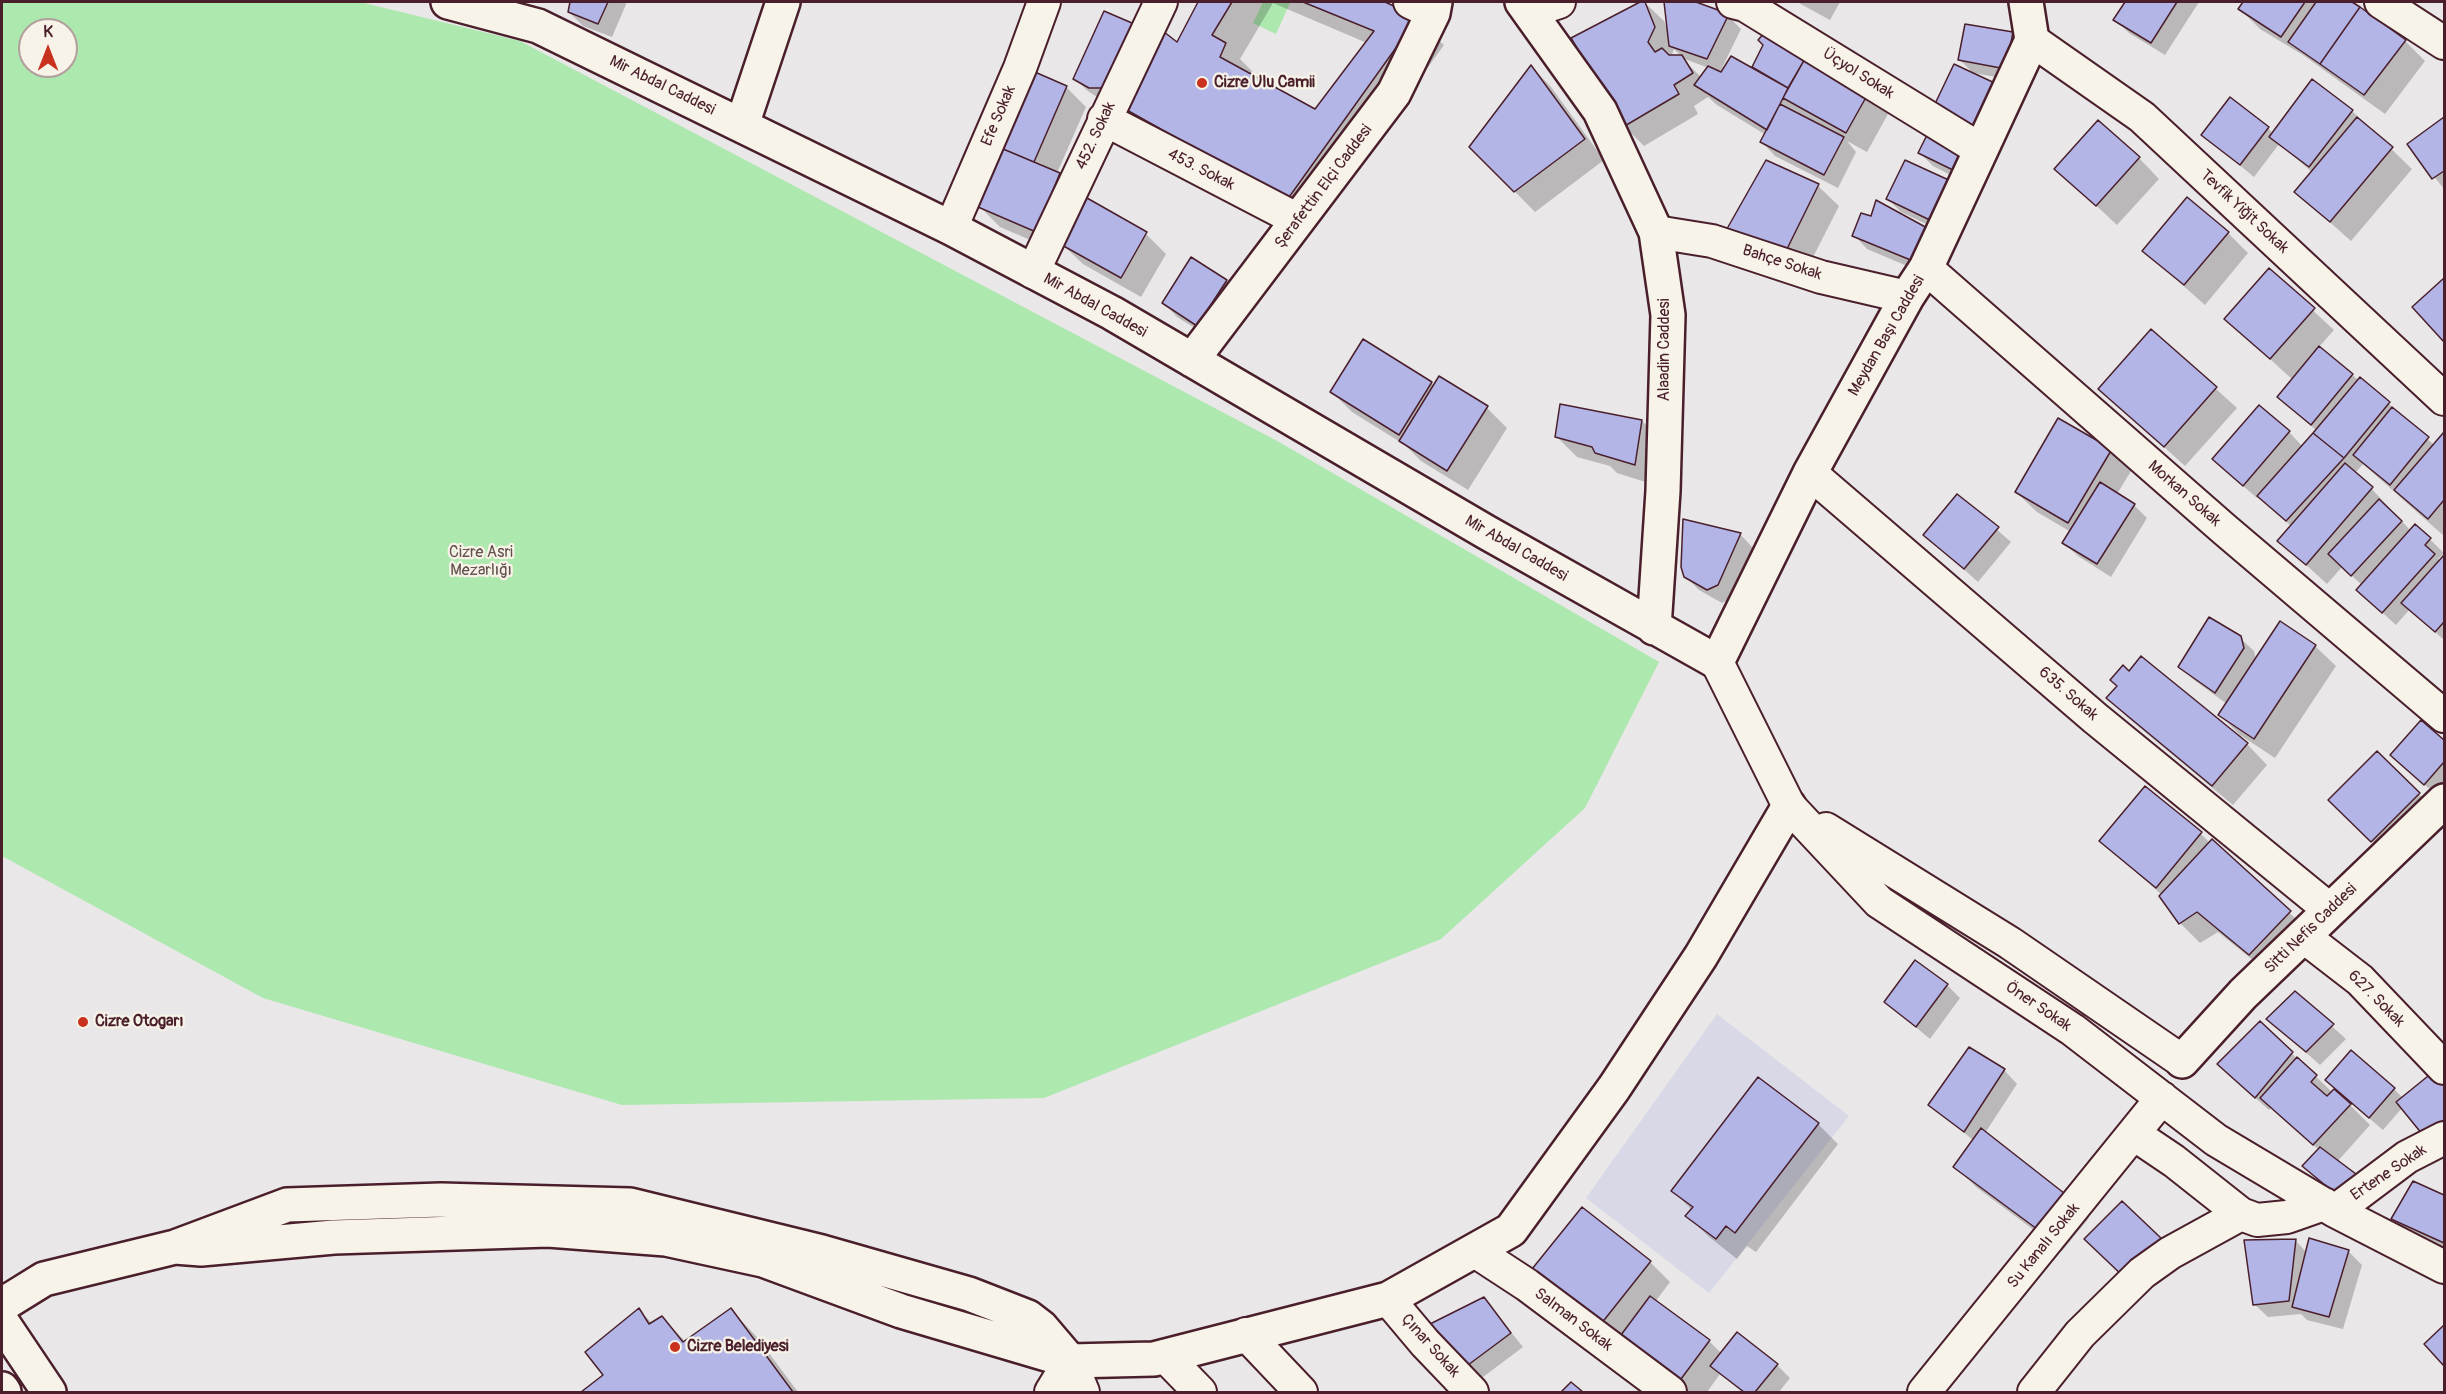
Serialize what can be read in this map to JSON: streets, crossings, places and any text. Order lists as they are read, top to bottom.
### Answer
{
  "streets": {
    "street": [
      "Üçyol Sokak",
      "Mir Abdal Caddesi",
      "Efe Sokak",
      "452. Sokak",
      "453. Sokak",
      "Şerafettin Elçi Caddesi",
      "Tevfik Yiğit Sokak",
      "Bahçe Sokak",
      "Meydan Başı Caddesi",
      "Alaadin Caddesi",
      "Morkan Sokak",
      "635. Sokak",
      "Sitti Nefis Caddesi",
      "627. Sokak",
      "Öner Sokak",
      "Ertene Sokak",
      "Su Kanalı Sokak",
      "Salman Sokak",
      "Çınar Sokak"
    ]
  },
  "crossings": [
    ["Üçyol Sokak", "Meydan Başı Caddesi"],
    ["Mir Abdal Caddesi", "Efe Sokak"],
    ["Mir Abdal Caddesi", "452. Sokak"],
    ["Mir Abdal Caddesi", "Şerafettin Elçi Caddesi"],
    ["Mir Abdal Caddesi", "Meydan Başı Caddesi"],
    ["Mir Abdal Caddesi", "Alaadin Caddesi"],
    ["Mir Abdal Caddesi", "Öner Sokak"],
    ["452. Sokak", "453. Sokak"],
    ["453. Sokak", "Şerafettin Elçi Caddesi"],
    ["Tevfik Yiğit Sokak", "Meydan Başı Caddesi"],
    ["Bahçe Sokak", "Meydan Başı Caddesi"],
    ["Bahçe Sokak", "Alaadin Caddesi"],
    ["Meydan Başı Caddesi", "Morkan Sokak"],
    ["Meydan Başı Caddesi", "635. Sokak"],
    ["Meydan Başı Caddesi", "Öner Sokak"],
    ["635. Sokak", "Sitti Nefis Caddesi"],
    ["Sitti Nefis Caddesi", "627. Sokak"],
    ["Öner Sokak", "Ertene Sokak"],
    ["Öner Sokak", "Su Kanalı Sokak"]
  ],
  "parks": ["Cizre Asri Mezarlığı"],
  "places": ["Cizre Ulu Camii", "Cizre Otogarı", "Cizre Belediyesi"],
  "north": "top"
}
